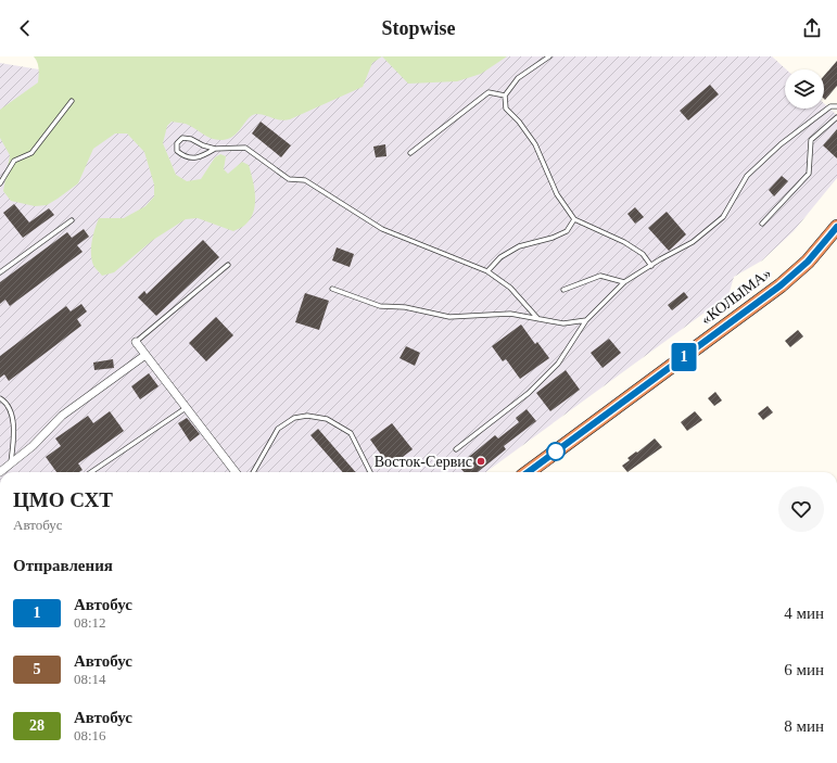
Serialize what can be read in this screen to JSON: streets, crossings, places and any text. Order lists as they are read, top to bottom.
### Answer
{
  "streets": {
    "highway": ["«КОЛЫМА»"]
  },
  "places": ["Восток-Сервис"],
  "lines": ["bus line 1"],
  "page": {
    "header": "Stopwise",
    "on_map": "1",
    "heading": [
      ["ЦМО СХТ", "Автобус"],
      "Отправления"
    ],
    "list": [
      {
        "mark": "1",
        "name": "Автобус",
        "note": "08:12",
        "value": "4 мин"
      },
      {
        "mark": "5",
        "name": "Автобус",
        "note": "08:14",
        "value": "6 мин"
      },
      {
        "mark": "28",
        "name": "Автобус",
        "note": "08:16",
        "value": "8 мин"
      }
    ]
  }
}
